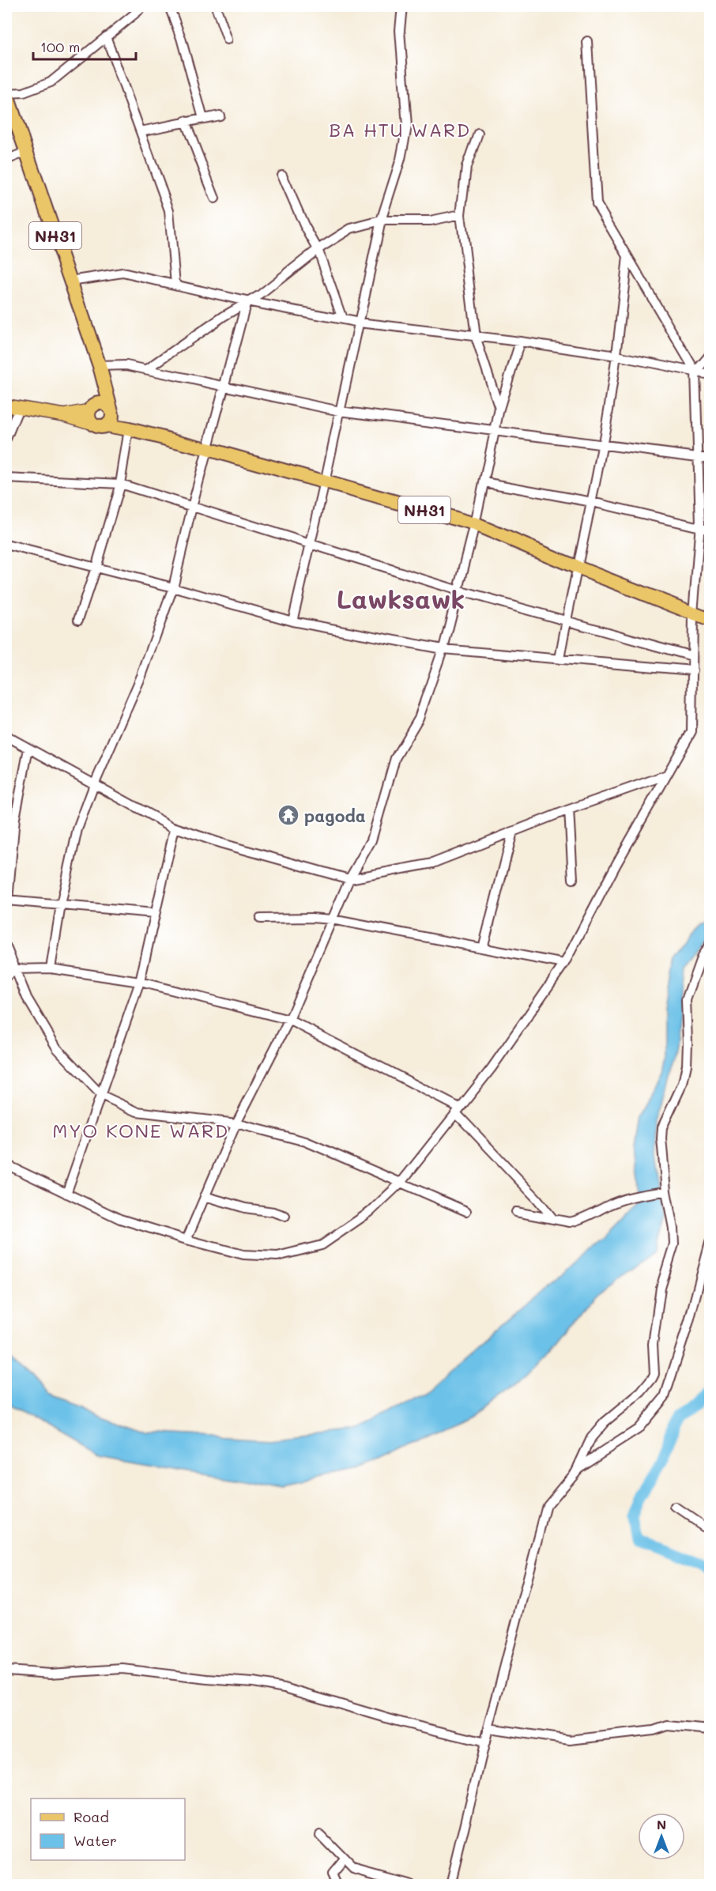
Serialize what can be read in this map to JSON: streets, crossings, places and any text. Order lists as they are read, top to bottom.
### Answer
{
  "streets": {
    "highway": ["NH31"]
  },
  "districts": ["BA HTU WARD", "Lawksawk", "MYO KONE WARD"],
  "places": {
    "temple": ["pagoda"]
  },
  "legend": ["Road", "Water"],
  "scale_bar": "100 m",
  "north": "top"
}
